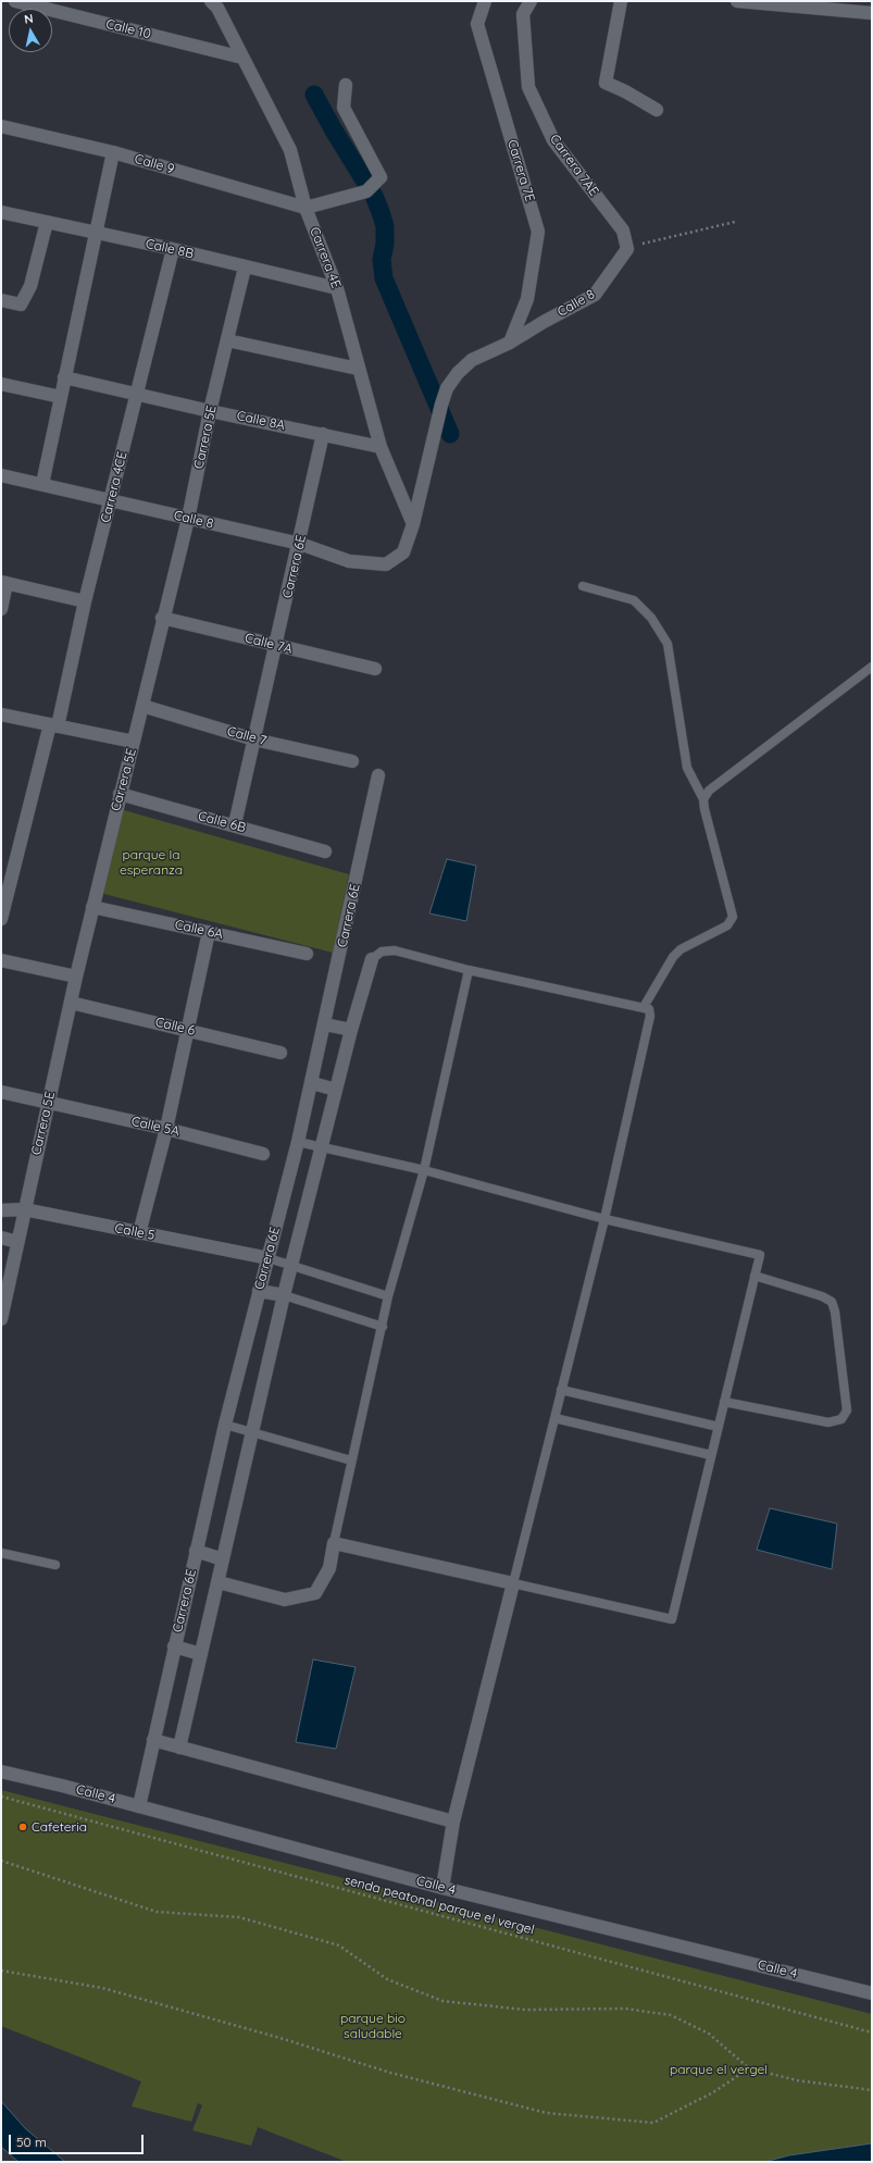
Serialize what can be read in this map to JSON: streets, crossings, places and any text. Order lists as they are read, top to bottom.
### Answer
{
  "streets": {
    "street": [
      "Calle 10",
      "Calle 9",
      "Carrera 7AE",
      "Carrera 7E",
      "Calle 8B",
      "Carrera 4E",
      "Calle 8",
      "Calle 8A",
      "Carrera 5E",
      "Carrera 4CE",
      "Carrera 6E",
      "Calle 7A",
      "Calle 7",
      "Calle 6B",
      "Calle 6A",
      "Calle 6",
      "Calle 5A",
      "Calle 5",
      "Calle 4"
    ],
    "path": ["senda peatonal parque el vergel"]
  },
  "crossings": [
    ["Calle 10", "Carrera 4E"],
    ["Calle 9", "Carrera 4E"],
    ["Carrera 7AE", "Calle 8"],
    ["Carrera 7E", "Calle 8"],
    ["Calle 8B", "Carrera 4E"],
    ["Calle 8B", "Carrera 5E"],
    ["Calle 8B", "Carrera 4CE"],
    ["Carrera 4E", "Calle 8"],
    ["Carrera 4E", "Calle 8A"],
    ["Calle 8", "Carrera 5E"],
    ["Calle 8", "Carrera 4CE"],
    ["Calle 8", "Carrera 6E"],
    ["Calle 8A", "Carrera 5E"],
    ["Calle 8A", "Carrera 4CE"],
    ["Calle 8A", "Carrera 6E"],
    ["Carrera 5E", "Calle 7A"],
    ["Carrera 5E", "Calle 7"],
    ["Carrera 5E", "Calle 6B"],
    ["Carrera 5E", "Calle 6A"],
    ["Carrera 5E", "Calle 6"],
    ["Carrera 5E", "Calle 5A"],
    ["Carrera 5E", "Calle 5"],
    ["Carrera 6E", "Calle 7A"],
    ["Carrera 6E", "Calle 7"],
    ["Carrera 6E", "Calle 6B"],
    ["Carrera 6E", "Calle 5"],
    ["Carrera 6E", "Calle 4"]
  ],
  "parks": ["parque la esperanza", "parque bio saludable", "parque el vergel"],
  "places": ["Cafeteria"],
  "scale_bar": "50 m",
  "north": "top"
}
